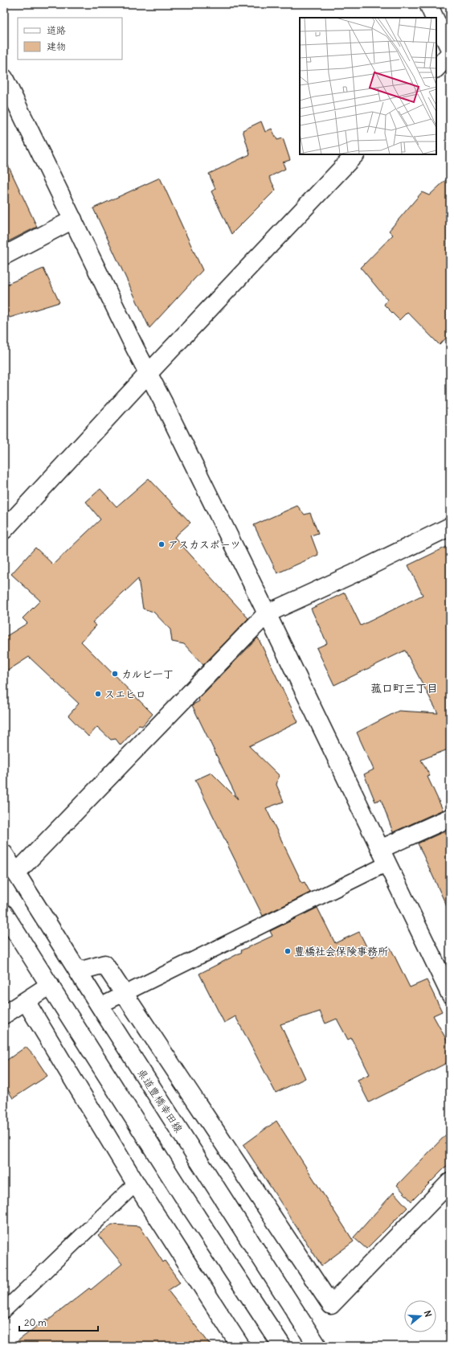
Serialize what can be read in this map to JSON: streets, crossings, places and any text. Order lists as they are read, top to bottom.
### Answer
{
  "streets": {
    "street": ["県道豊橋幸田線"]
  },
  "districts": ["菰口町三丁目"],
  "places": [
    "アスカスポーツ",
    "カルビ一丁",
    "スエヒロ",
    "豊橋社会保険事務所"
  ],
  "legend": ["道路", "建物"],
  "scale_bar": "20 m",
  "north": "right"
}
